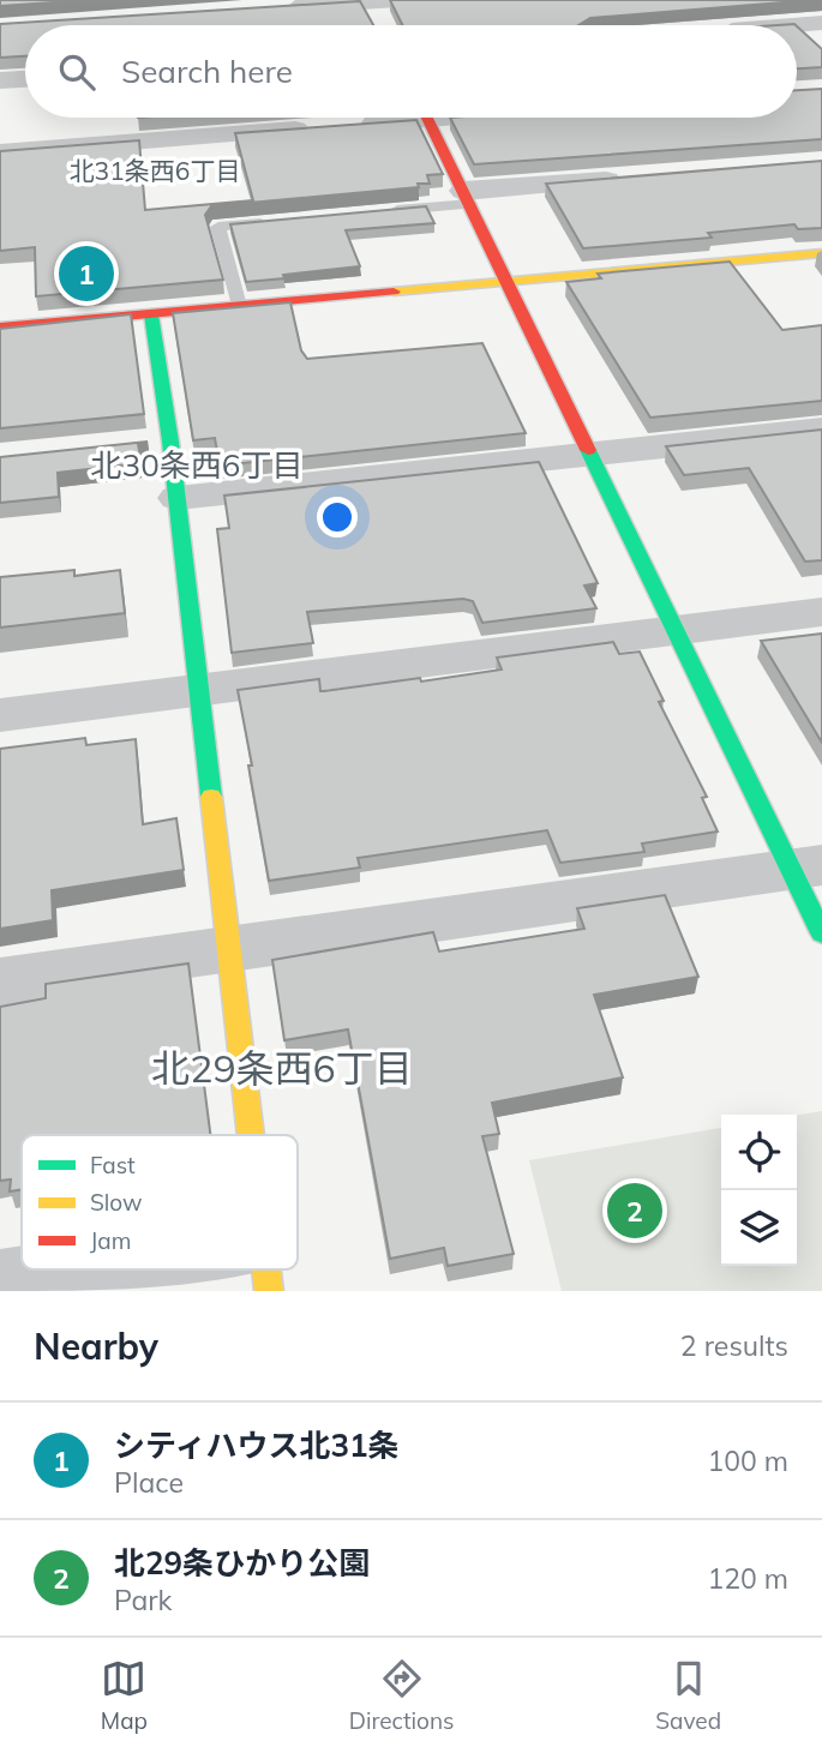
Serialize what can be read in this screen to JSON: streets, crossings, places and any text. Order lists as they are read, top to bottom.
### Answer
{
  "districts": ["北31条西6丁目", "北30条西6丁目", "北29条西6丁目"],
  "legend": ["Fast", "Slow", "Jam"],
  "page": {
    "search": "Search here",
    "pins": ["1", "2"],
    "heading": ["Nearby", "2 results"],
    "list": [
      {
        "mark": "1",
        "name": "シティハウス北31条",
        "note": "Place",
        "value": "100 m"
      },
      {
        "mark": "2",
        "name": "北29条ひかり公園",
        "note": "Park",
        "value": "120 m"
      }
    ],
    "nav": ["Map", "Directions", "Saved"]
  }
}
